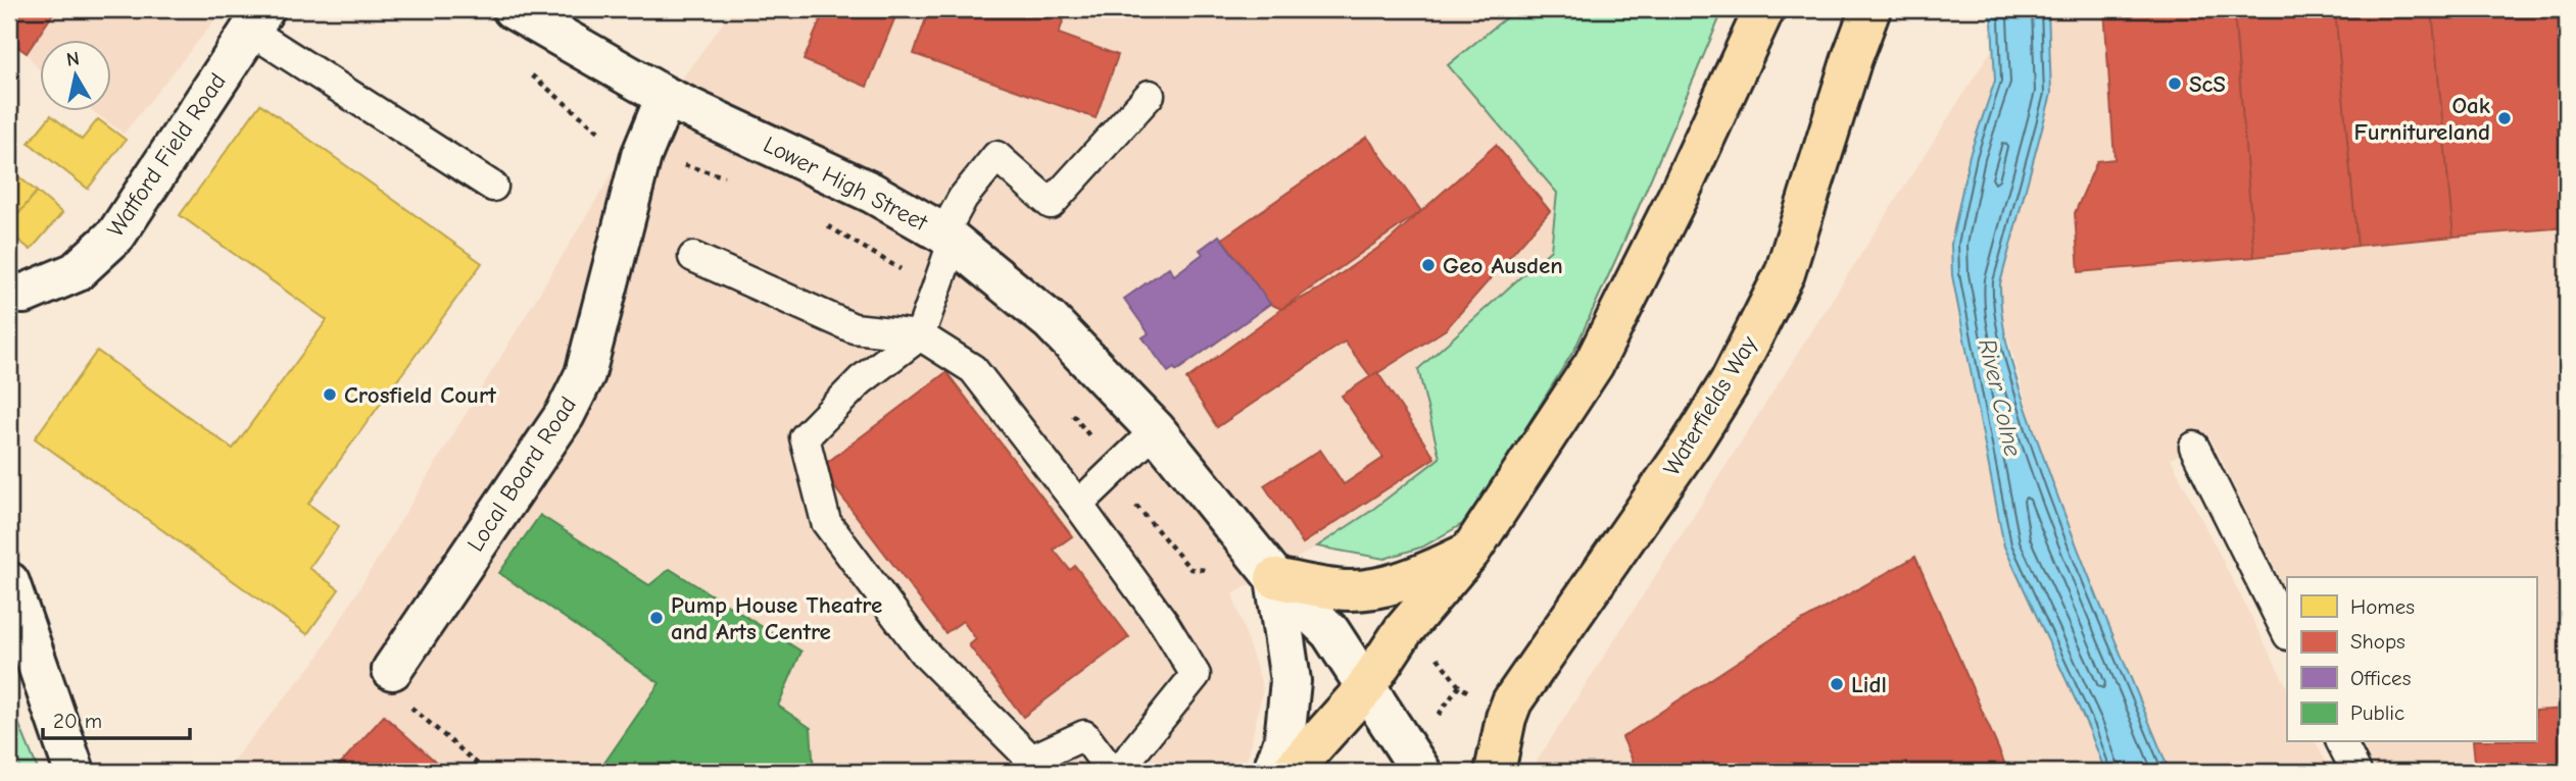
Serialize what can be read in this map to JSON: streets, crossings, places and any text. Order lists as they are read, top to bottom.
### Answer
{
  "streets": {
    "main road": ["Waterfields Way"],
    "street": ["Watford Field Road", "Lower High Street", "Local Board Road"]
  },
  "crossings": [
    ["Lower High Street", "Local Board Road"]
  ],
  "water": ["River Colne"],
  "places": [
    "ScS",
    "Oak Furnitureland",
    "Geo Ausden",
    "Crosfield Court",
    "Pump House Theatre and Arts Centre",
    "Lidl"
  ],
  "legend": [
    "Homes",
    "Shops",
    "Offices",
    "Public"
  ],
  "scale_bar": "20 m",
  "north": "top"
}
